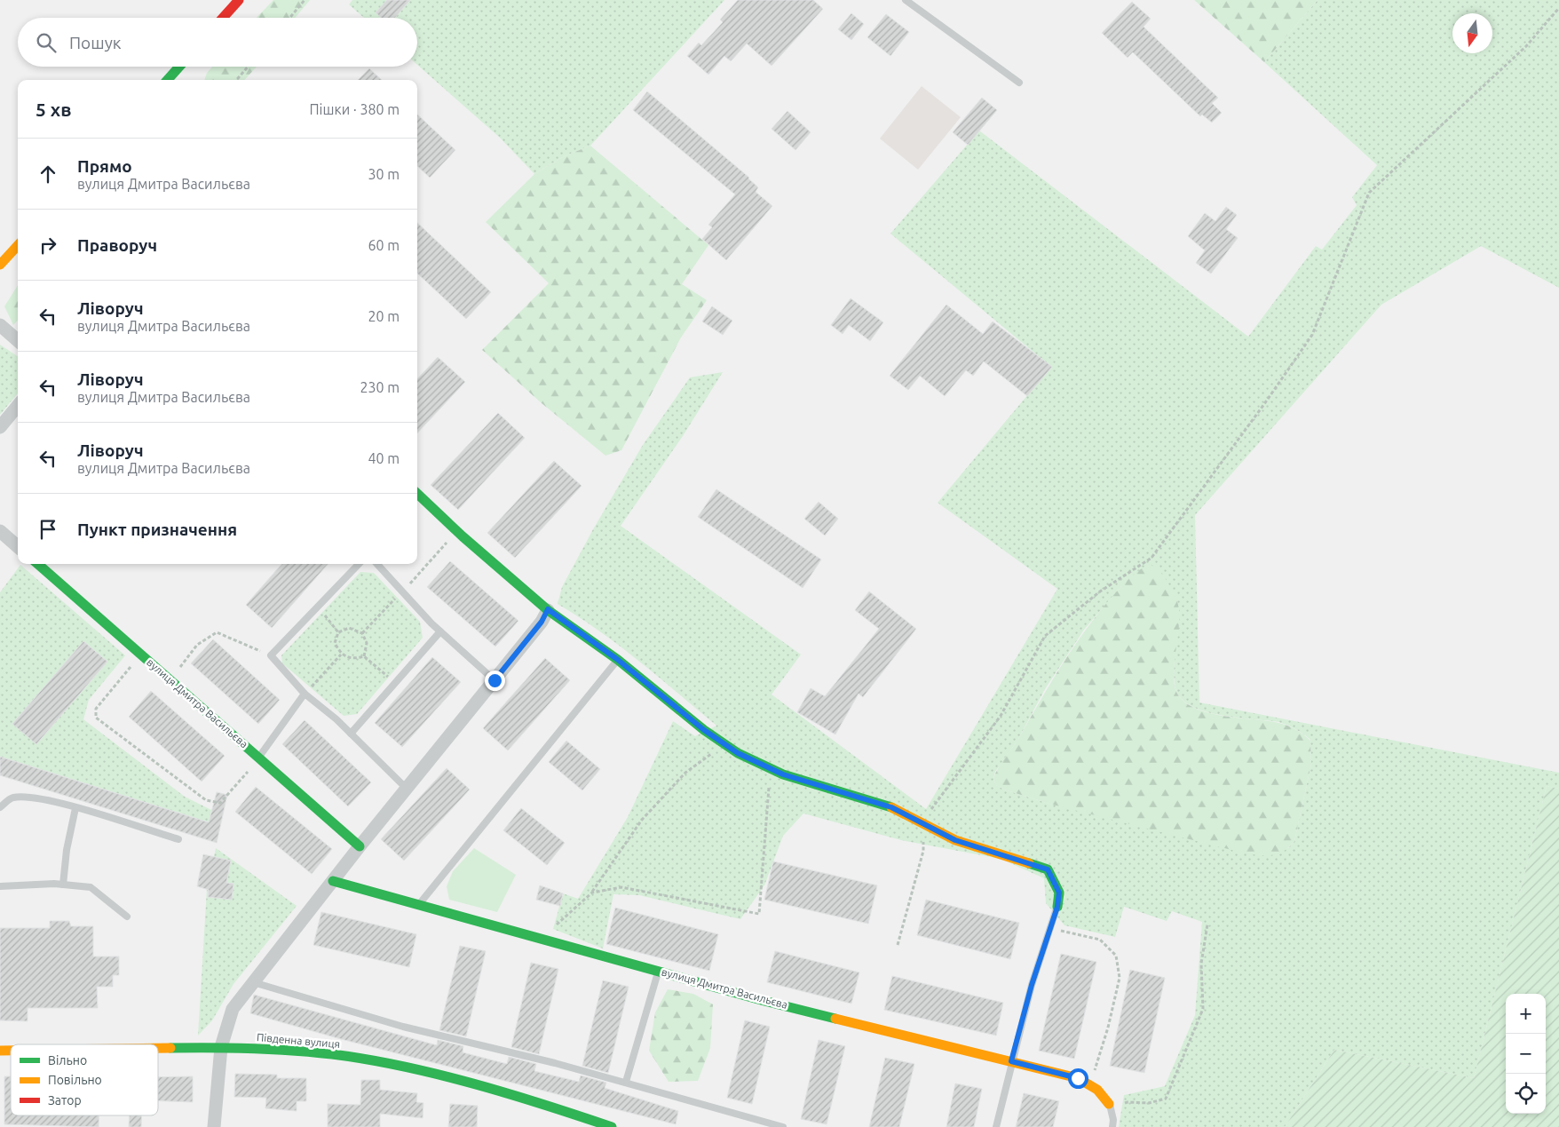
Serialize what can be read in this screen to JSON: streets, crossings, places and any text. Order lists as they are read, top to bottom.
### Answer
{
  "streets": {
    "street": ["вулиця Дмитра Васильєва", "Південна вулиця"]
  },
  "legend": ["Вільно", "Повільно", "Затор"],
  "north": "bottom",
  "page": {
    "search": "Пошук",
    "heading": ["5 хв", "Пішки · 380 m"],
    "list": [
      ["Прямо", "вулиця Дмитра Васильєва", "30 m"],
      ["Праворуч", "60 m"],
      ["Ліворуч", "вулиця Дмитра Васильєва", "20 m"],
      ["Ліворуч", "вулиця Дмитра Васильєва", "230 m"],
      ["Ліворуч", "вулиця Дмитра Васильєва", "40 m"],
      "Пункт призначення"
    ],
    "map_buttons": ["+", "−"]
  }
}
